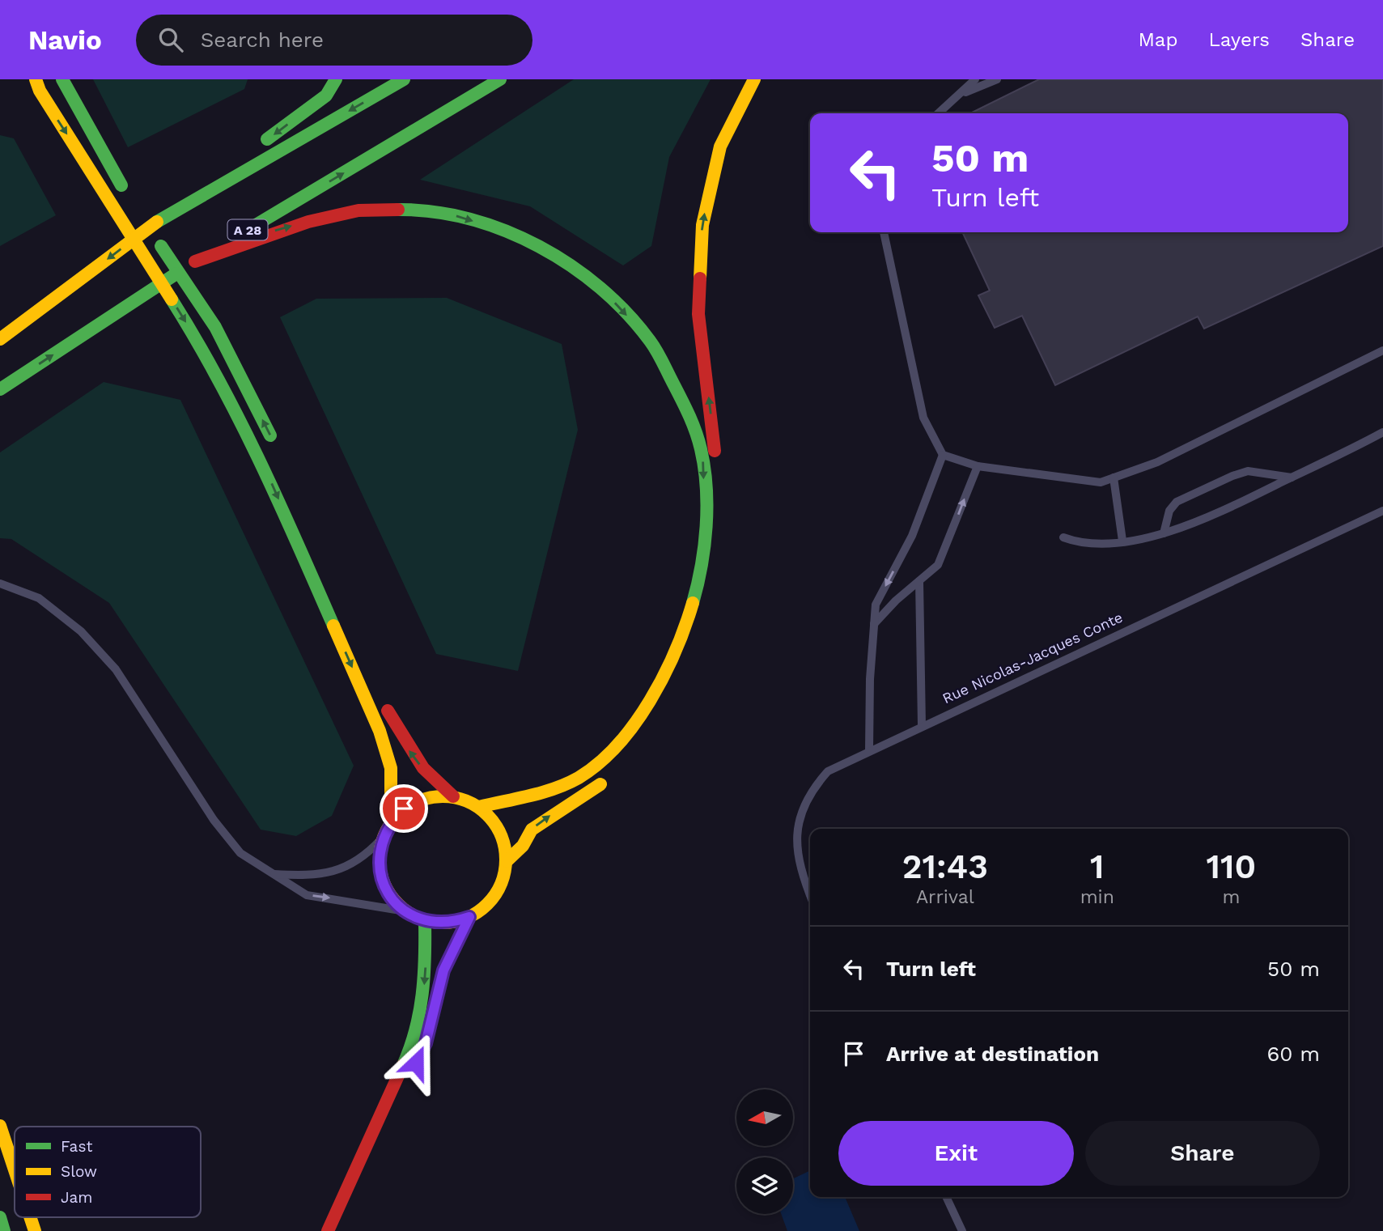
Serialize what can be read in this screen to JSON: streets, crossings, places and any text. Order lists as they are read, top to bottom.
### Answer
{
  "streets": {
    "highway": ["A 28"],
    "lane": ["Rue Nicolas-Jacques Conte"]
  },
  "legend": ["Fast", "Slow", "Jam"],
  "north": "left",
  "page": {
    "header": "Navio",
    "search": "Search here",
    "nav": ["Map", "Layers", "Share"],
    "turn": ["50 m", "Turn left"],
    "eta": [
      "21:43",
      "Arrival",
      "1",
      "min",
      "110",
      "m"
    ],
    "list": [
      {
        "name": "Turn left",
        "value": "50 m"
      },
      {
        "name": "Arrive at destination",
        "value": "60 m"
      }
    ],
    "buttons": ["Exit", "Share"]
  }
}
